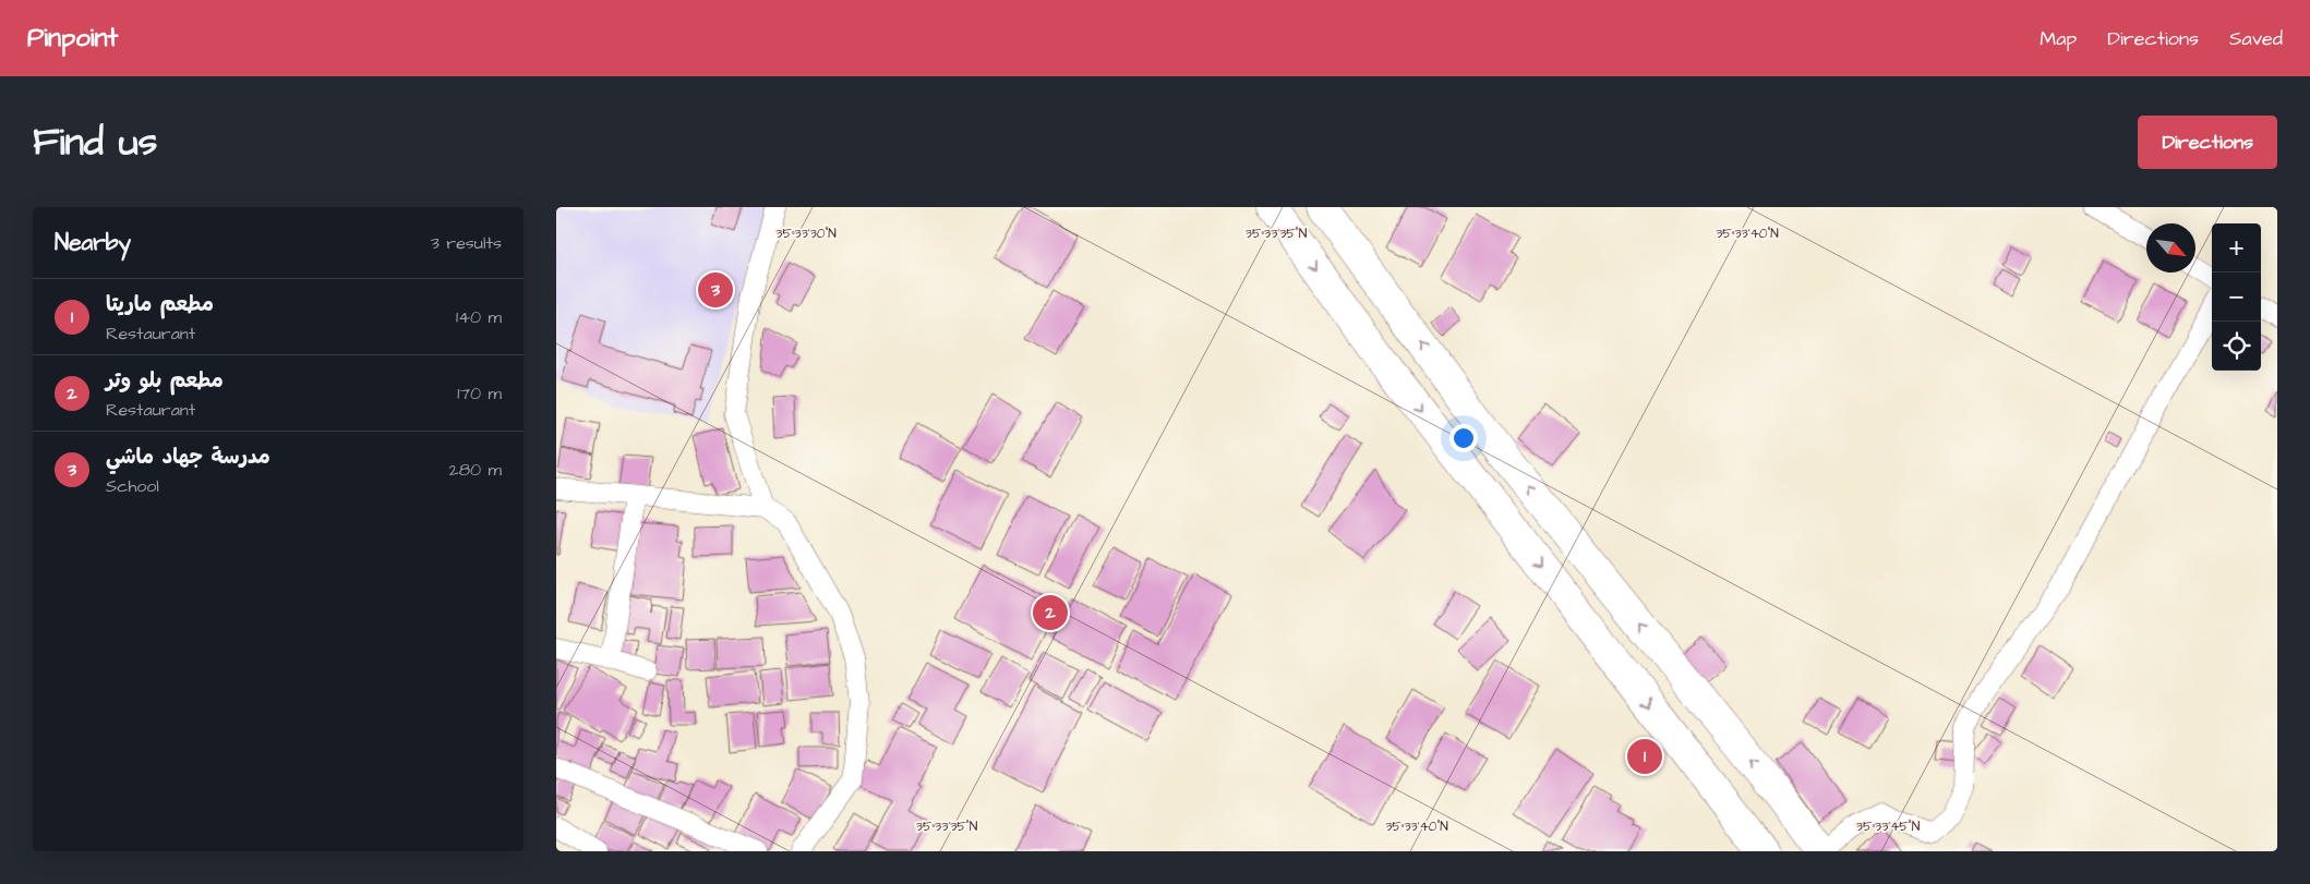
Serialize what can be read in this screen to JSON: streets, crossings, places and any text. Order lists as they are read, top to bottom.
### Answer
{
  "north": "bottom right",
  "page": {
    "header": "Pinpoint",
    "nav": ["Map", "Directions", "Saved"],
    "title": "Find us",
    "buttons": "Directions",
    "heading": ["Nearby", "3 results"],
    "map_buttons": ["+", "−"],
    "pins": ["3", "2", "1"],
    "list": [
      {
        "mark": "1",
        "name": "مطعم ماريتا",
        "note": "Restaurant",
        "value": "140 m"
      },
      {
        "mark": "2",
        "name": "مطعم بلو وتر",
        "note": "Restaurant",
        "value": "170 m"
      },
      {
        "mark": "3",
        "name": "مدرسة جهاد ماشي",
        "note": "School",
        "value": "280 m"
      }
    ]
  },
  "coordinates": [
    "35°33'30\"N",
    "35°33'35\"N",
    "35°33'40\"N",
    "35°33'45\"N"
  ]
}
